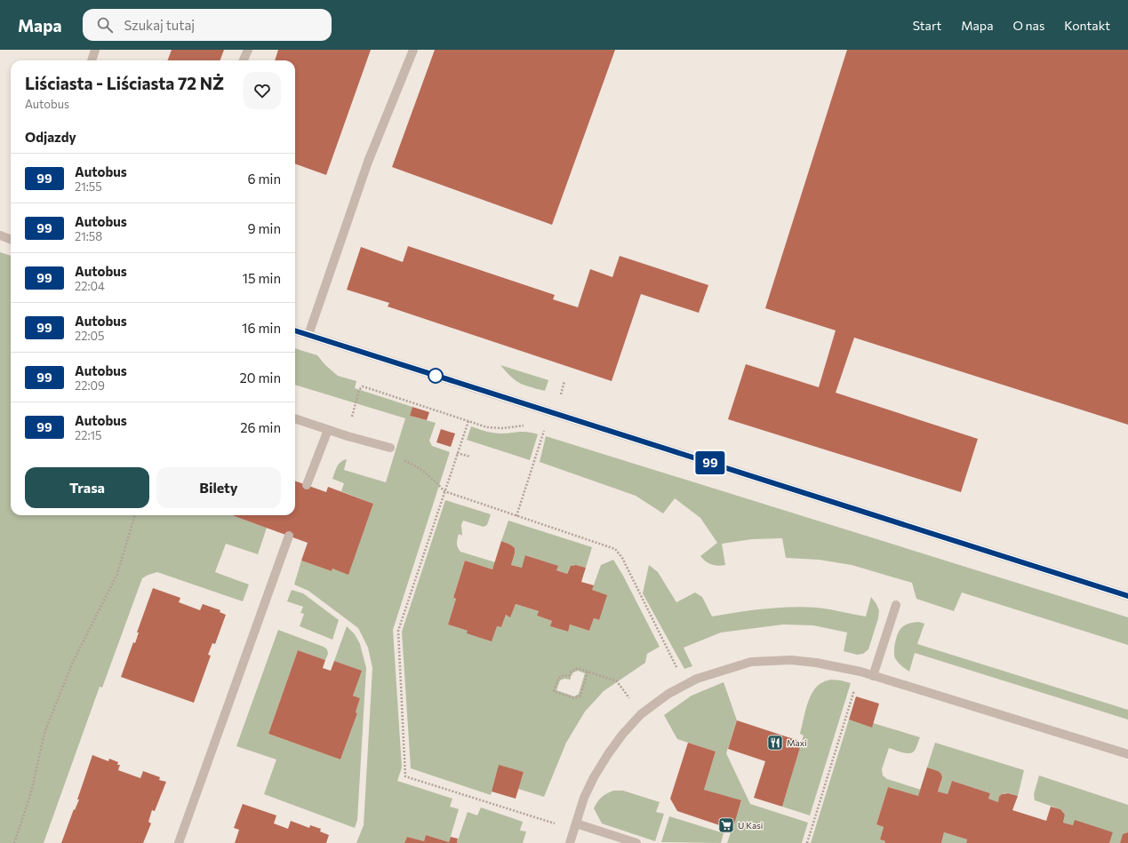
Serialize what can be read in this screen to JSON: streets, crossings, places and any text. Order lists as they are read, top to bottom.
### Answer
{
  "places": {
    "restaurant": ["Maxi"],
    "supermarket": ["U Kasi"]
  },
  "lines": ["bus line 99"],
  "page": {
    "header": "Mapa",
    "search": "Szukaj tutaj",
    "nav": [
      "Start",
      "Mapa",
      "O nas",
      "Kontakt"
    ],
    "on_map": "99",
    "heading": [
      ["Liściasta - Liściasta 72 NŻ", "Autobus"],
      "Odjazdy"
    ],
    "list": [
      {
        "mark": "99",
        "name": "Autobus",
        "note": "21:55",
        "value": "6 min"
      },
      {
        "mark": "99",
        "name": "Autobus",
        "note": "21:58",
        "value": "9 min"
      },
      {
        "mark": "99",
        "name": "Autobus",
        "note": "22:04",
        "value": "15 min"
      },
      {
        "mark": "99",
        "name": "Autobus",
        "note": "22:05",
        "value": "16 min"
      },
      {
        "mark": "99",
        "name": "Autobus",
        "note": "22:09",
        "value": "20 min"
      },
      {
        "mark": "99",
        "name": "Autobus",
        "note": "22:15",
        "value": "26 min"
      }
    ],
    "buttons": ["Trasa", "Bilety"]
  }
}
